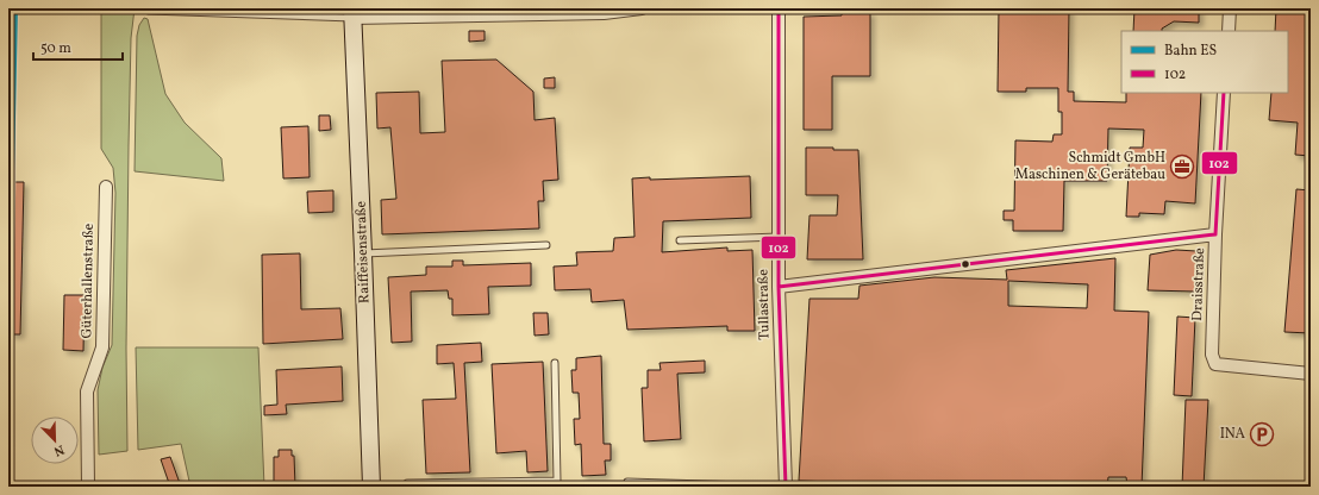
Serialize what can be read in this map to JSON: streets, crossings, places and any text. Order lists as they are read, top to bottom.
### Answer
{
  "streets": {
    "street": [
      "Raiffeisenstraße",
      "Güterhallenstraße",
      "Draisstraße",
      "Tullastraße"
    ]
  },
  "places": {
    "office": ["Schmidt GmbH Maschinen & Gerätebau"],
    "parking": ["INA"]
  },
  "lines": ["rail line ES", "transit line 102"],
  "legend": ["Bahn ES", "102"],
  "scale_bar": "50 m",
  "north": "bottom right"
}
